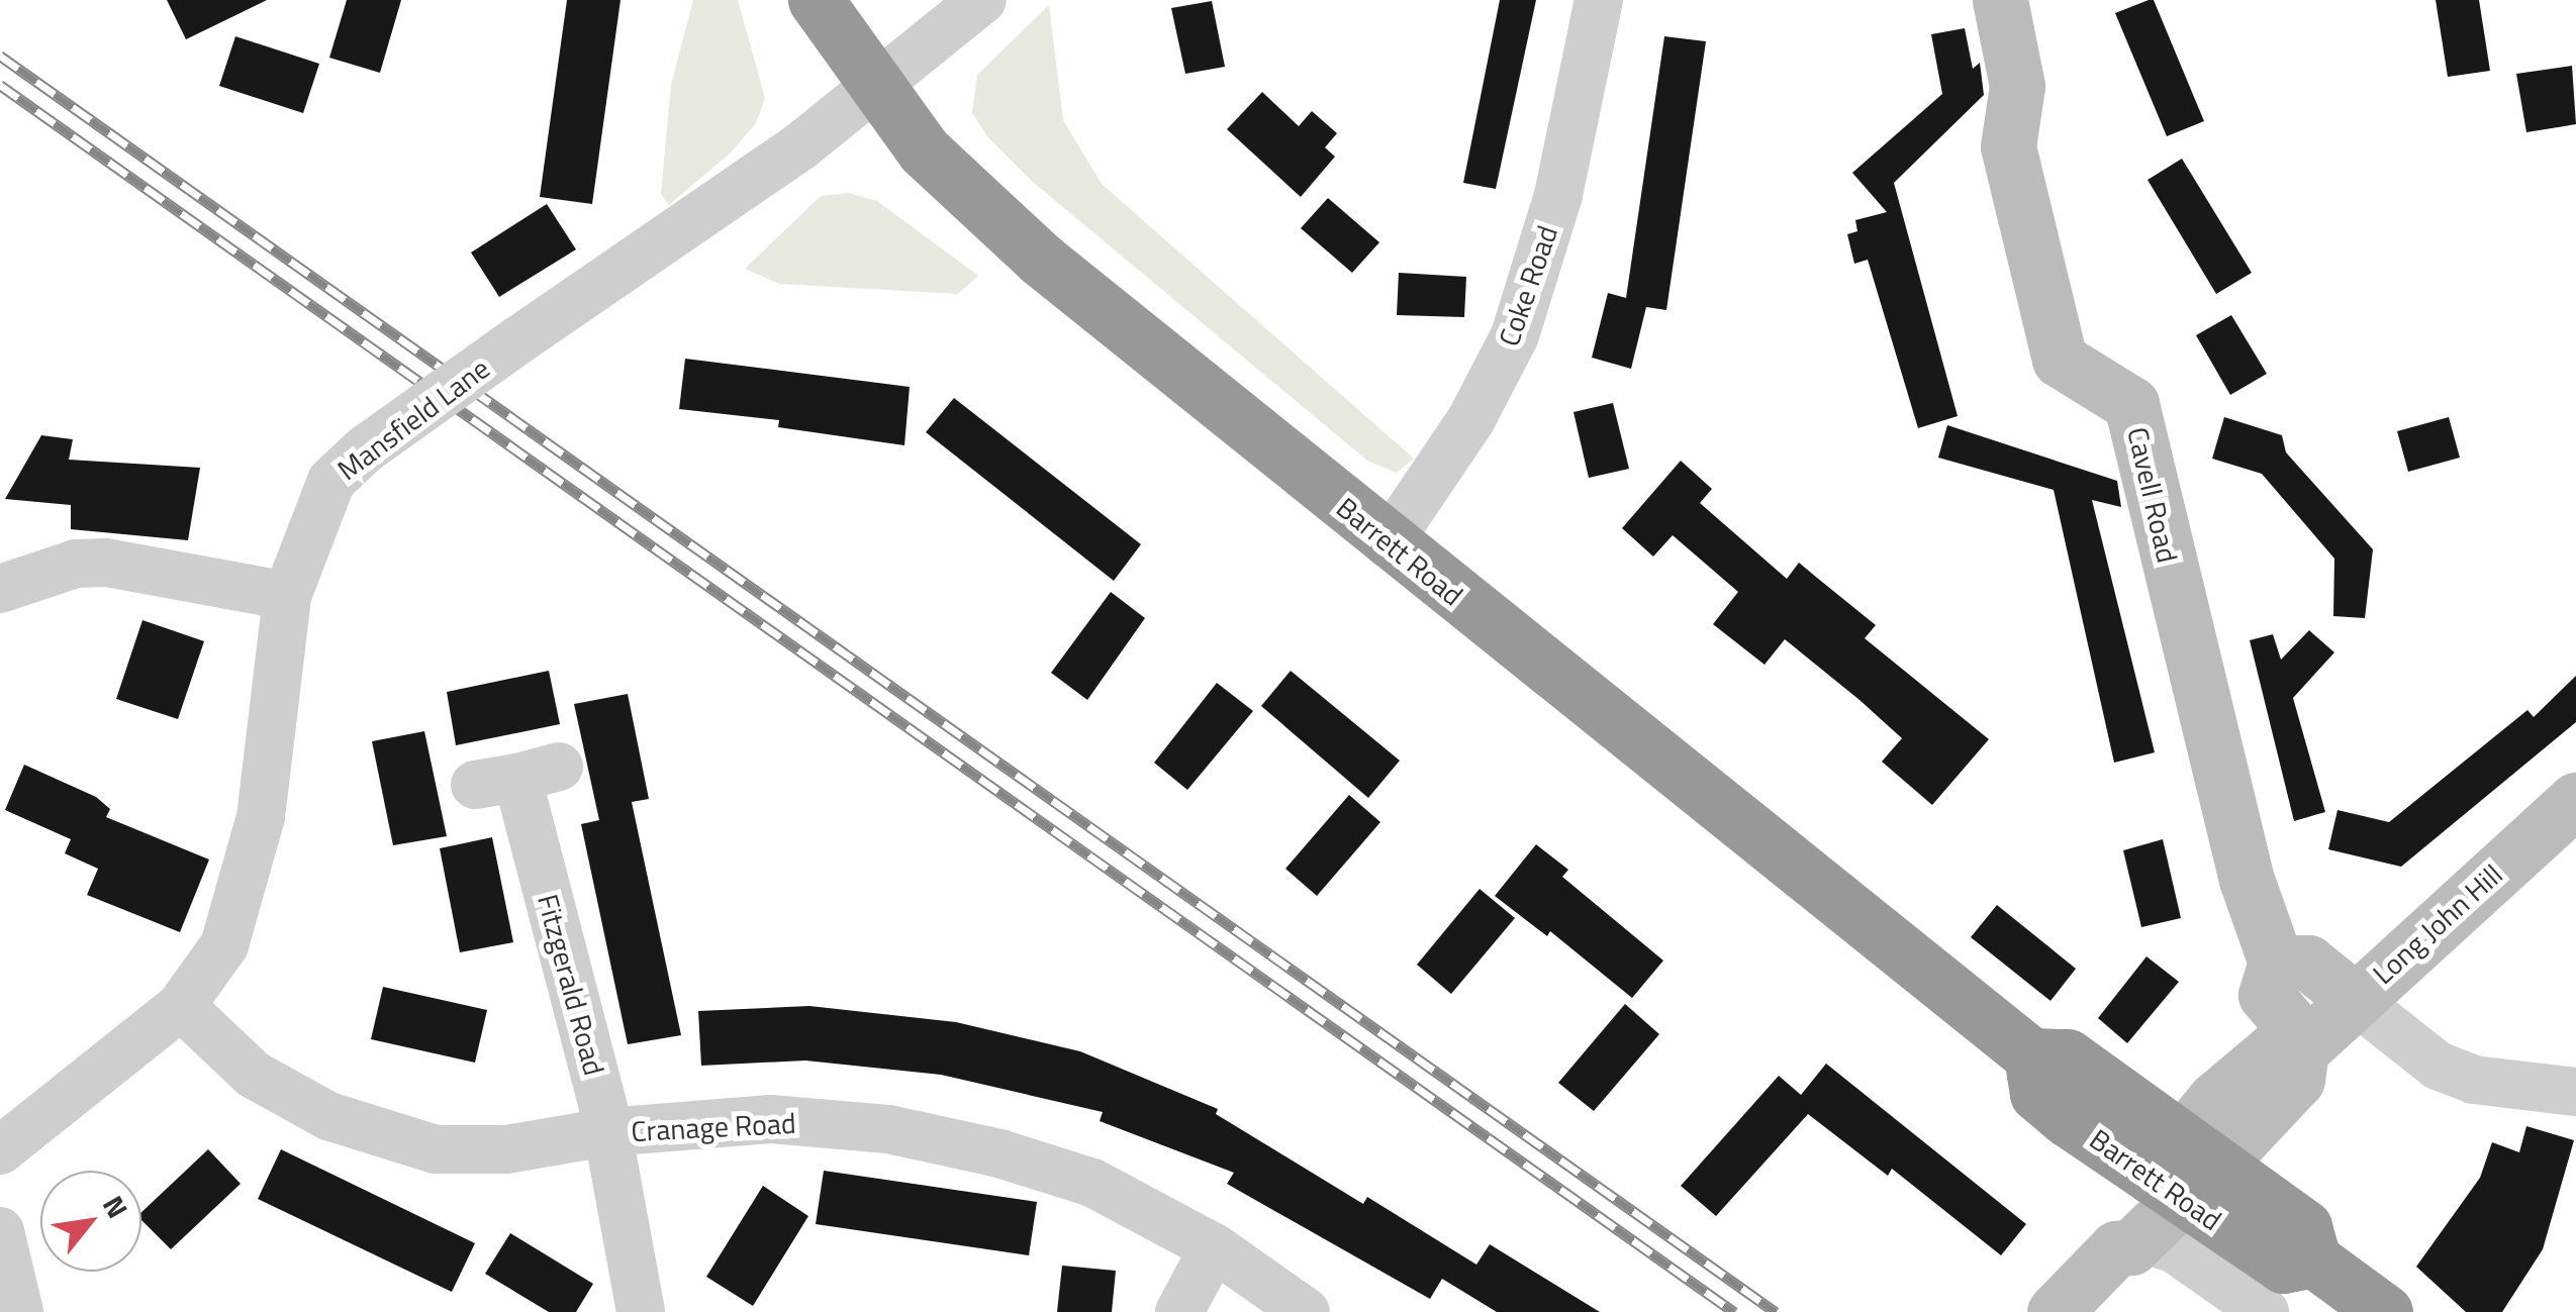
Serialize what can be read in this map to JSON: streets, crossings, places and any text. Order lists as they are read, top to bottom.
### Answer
{
  "streets": {
    "highway": ["Barrett Road"],
    "street": [
      "Coke Road",
      "Mansfield Lane",
      "Cavell Road",
      "Long John Hill",
      "Fitzgerald Road",
      "Cranage Road"
    ]
  },
  "crossings": [
    ["Coke Road", "Barrett Road"],
    ["Mansfield Lane", "Barrett Road"],
    ["Mansfield Lane", "Cranage Road"],
    ["Cavell Road", "Long John Hill"],
    ["Barrett Road", "Long John Hill"],
    ["Fitzgerald Road", "Cranage Road"]
  ],
  "north": "top right"
}
